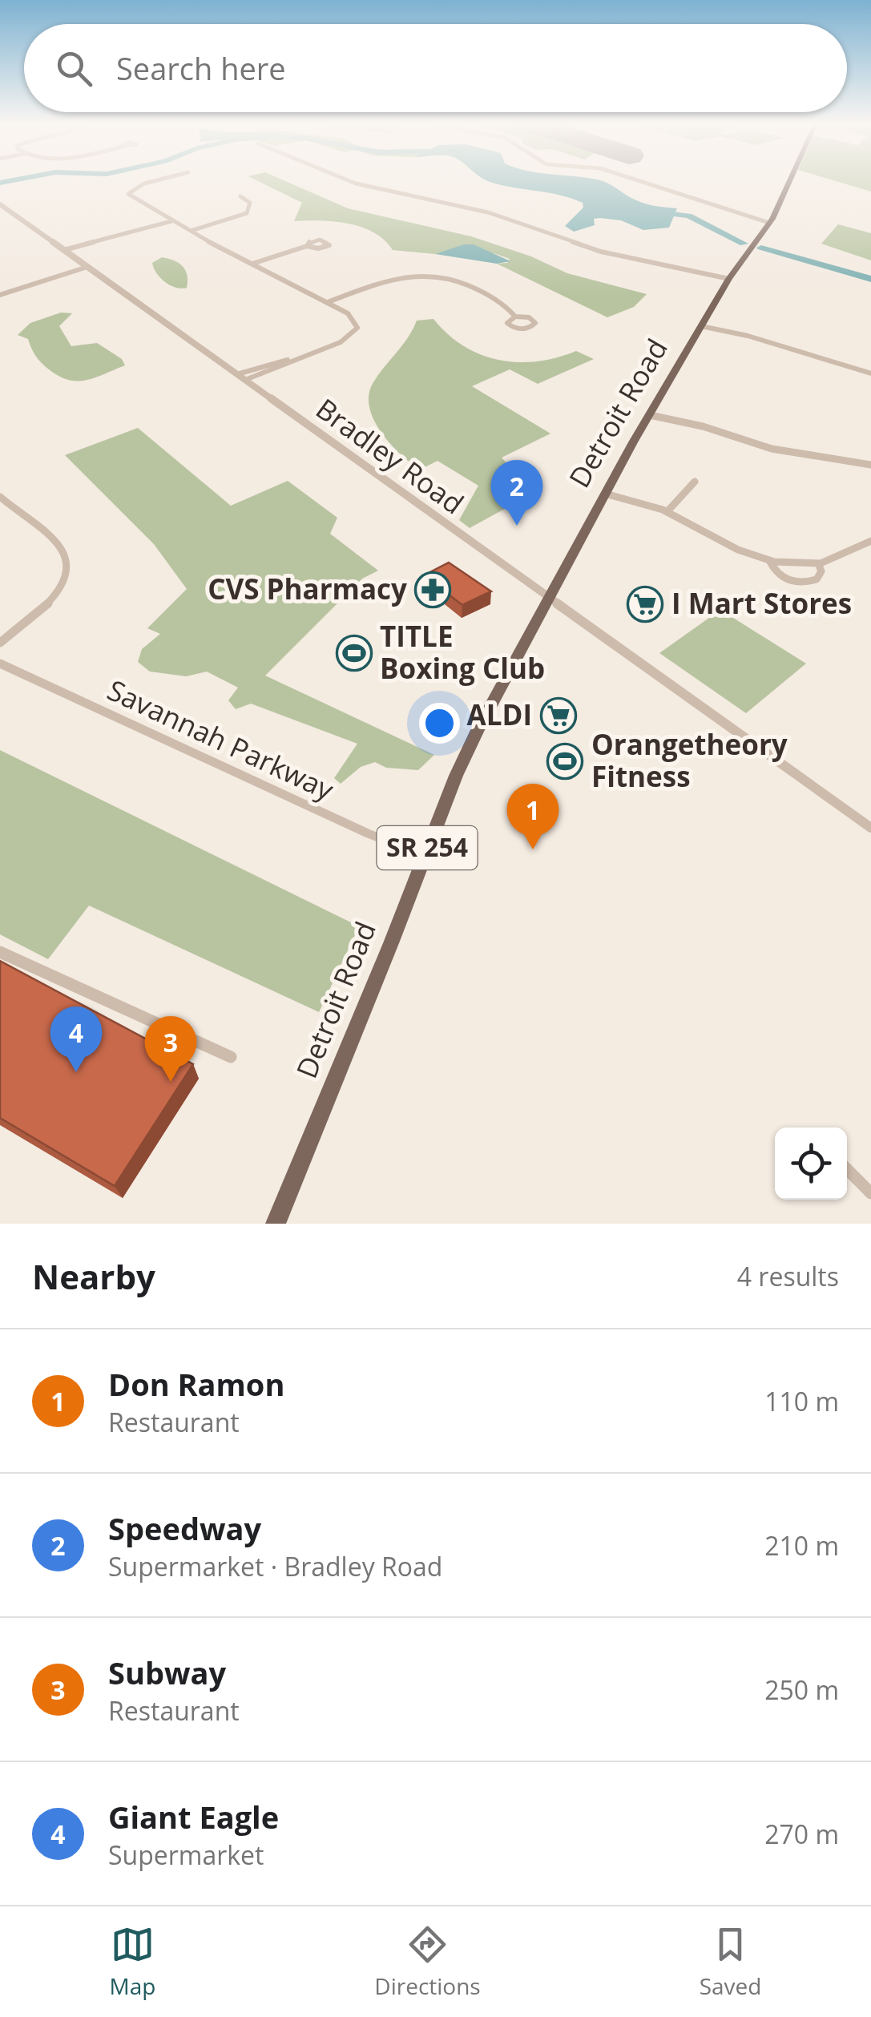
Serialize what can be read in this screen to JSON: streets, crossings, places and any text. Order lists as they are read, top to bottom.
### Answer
{
  "streets": {
    "main road": ["Detroit Road", "SR 254"],
    "street": ["Bradley Road", "Savannah Parkway"]
  },
  "crossings": [
    ["Detroit Road", "Bradley Road"],
    ["Detroit Road", "Savannah Parkway"]
  ],
  "places": {
    "pharmacy": ["CVS Pharmacy"],
    "supermarket": ["I Mart Stores", "ALDI"],
    "sports": ["TITLE Boxing Club", "Orangetheory Fitness"]
  },
  "page": {
    "search": "Search here",
    "pins": [
      "2",
      "1",
      "4",
      "3"
    ],
    "heading": ["Nearby", "4 results"],
    "list": [
      {
        "mark": "1",
        "name": "Don Ramon",
        "note": "Restaurant",
        "value": "110 m"
      },
      {
        "mark": "2",
        "name": "Speedway",
        "note": "Supermarket · Bradley Road",
        "value": "210 m"
      },
      {
        "mark": "3",
        "name": "Subway",
        "note": "Restaurant",
        "value": "250 m"
      },
      {
        "mark": "4",
        "name": "Giant Eagle",
        "note": "Supermarket",
        "value": "270 m"
      }
    ],
    "nav": ["Map", "Directions", "Saved"]
  }
}
